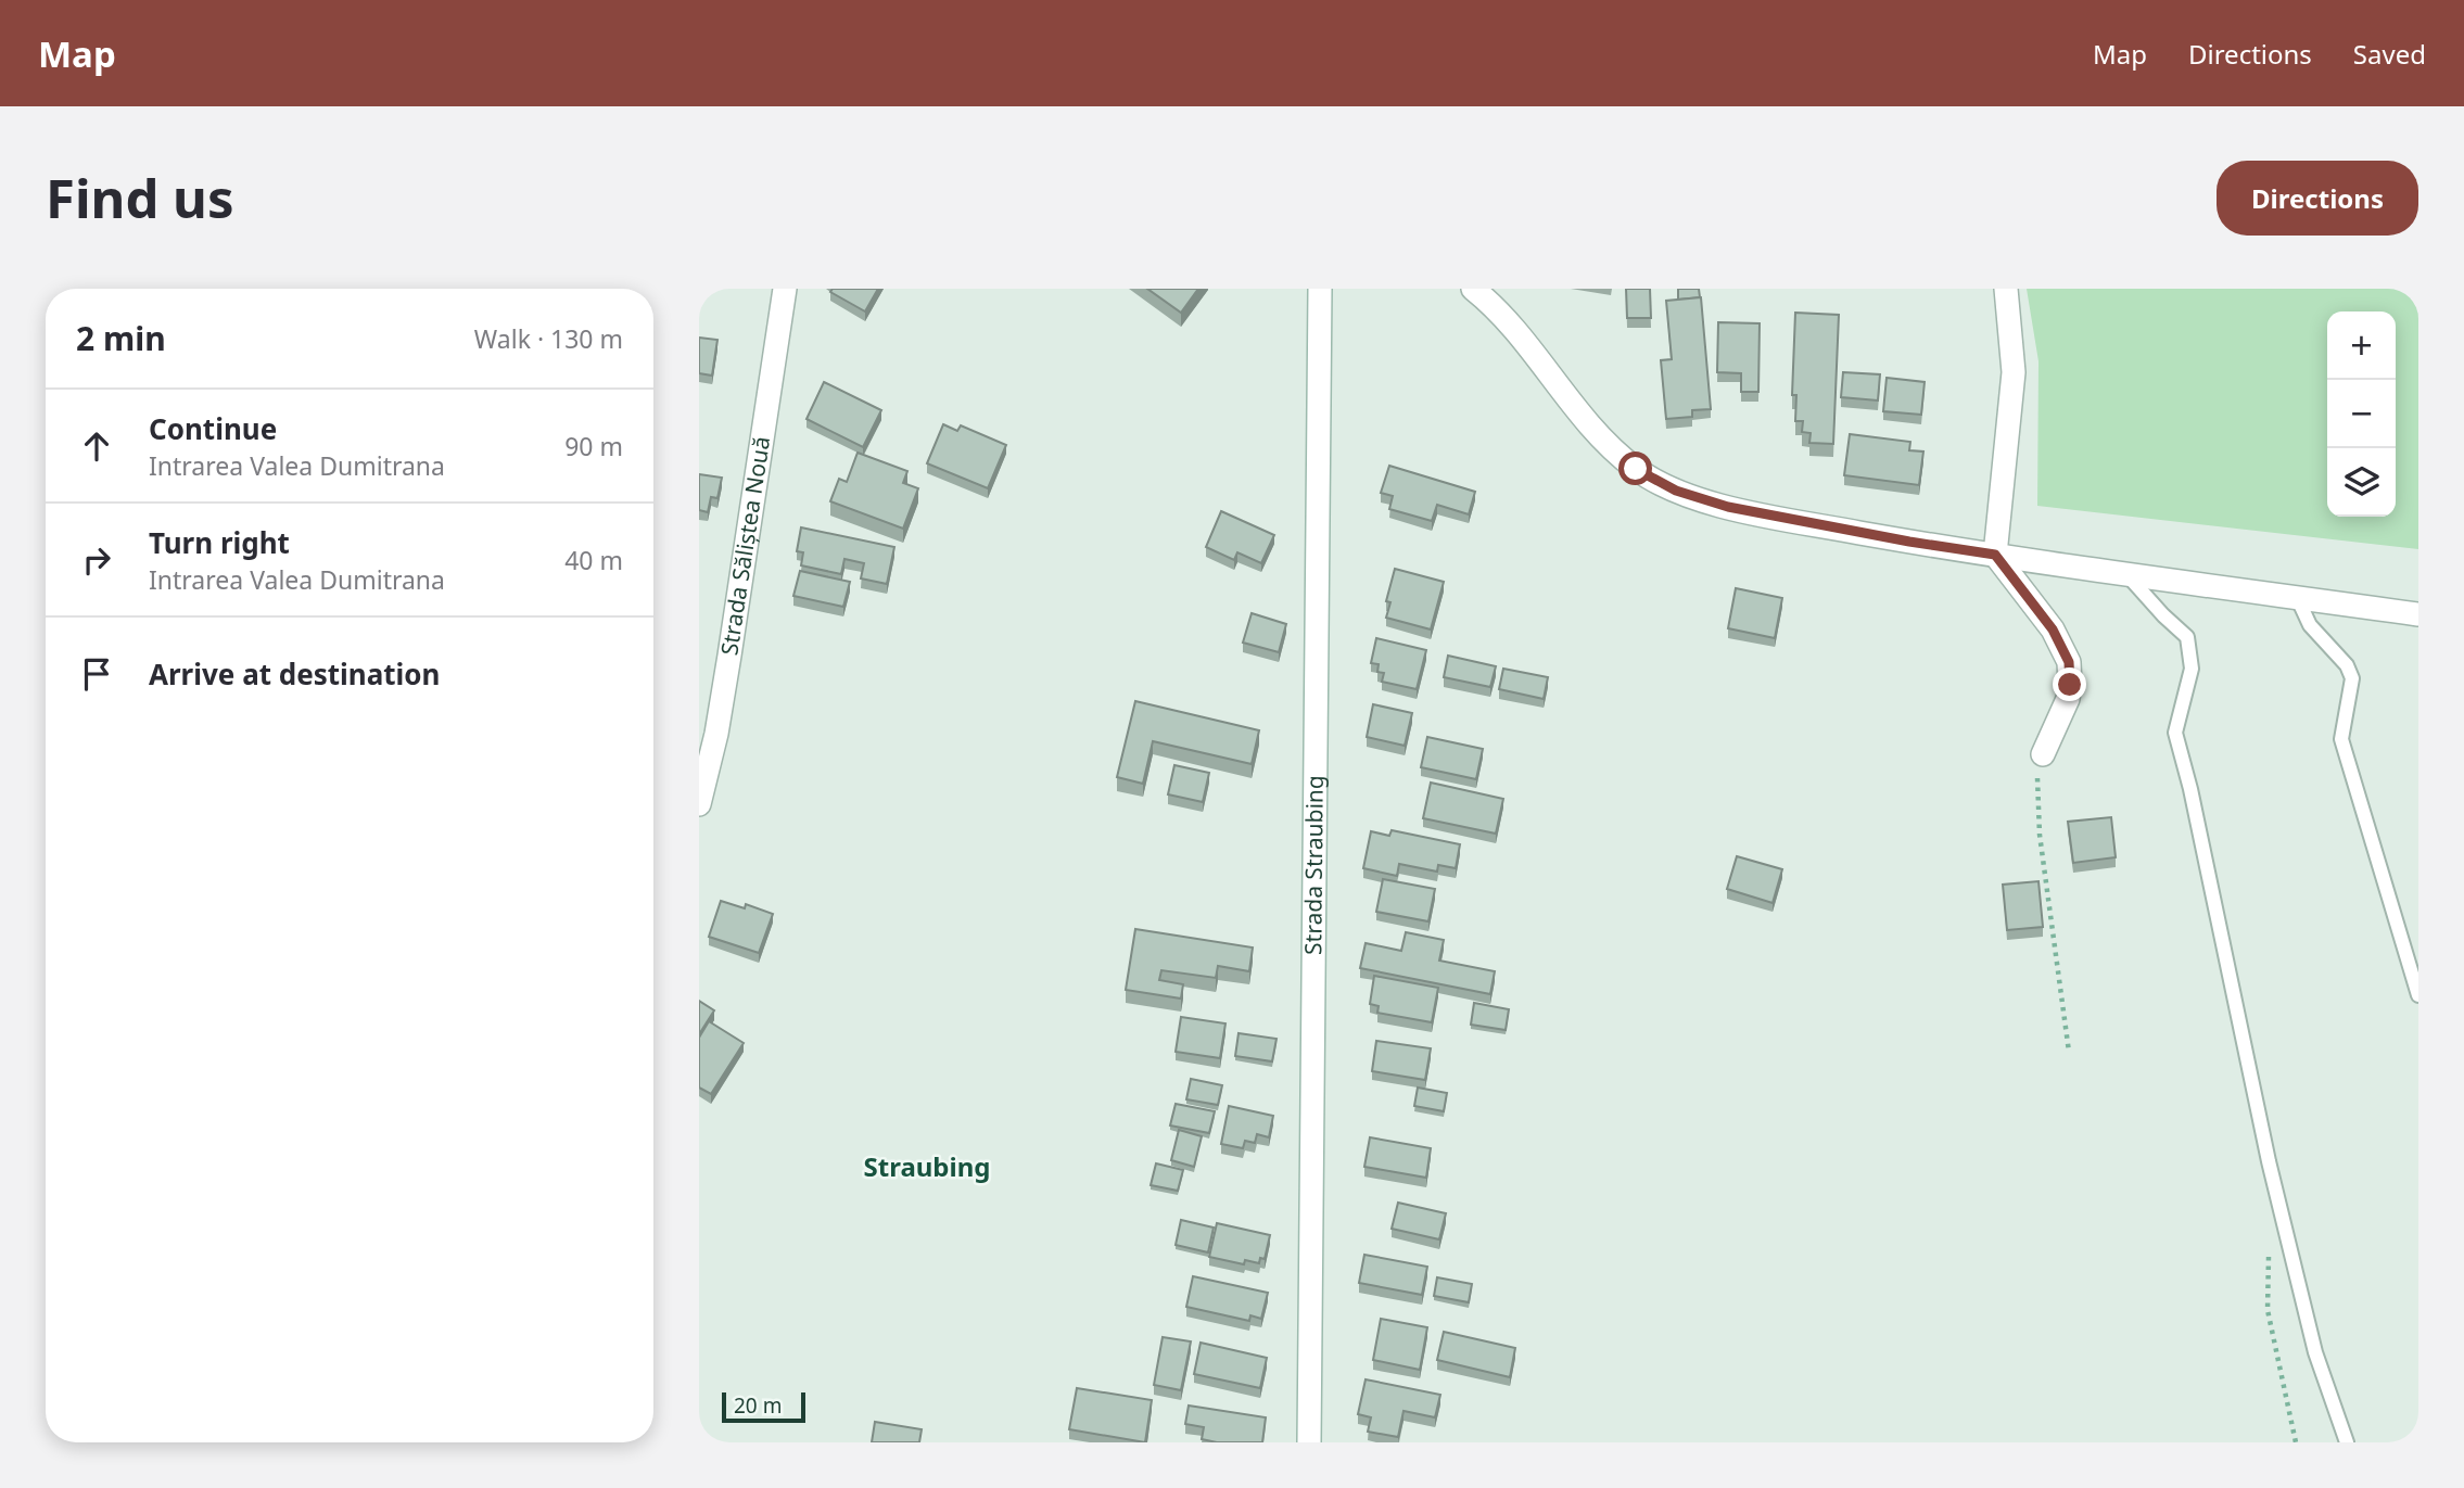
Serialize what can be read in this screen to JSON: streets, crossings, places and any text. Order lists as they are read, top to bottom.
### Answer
{
  "streets": {
    "street": ["Strada Săliștea Nouă", "Strada Straubing"]
  },
  "districts": ["Straubing"],
  "scale_bar": "20 m",
  "page": {
    "header": "Map",
    "nav": ["Map", "Directions", "Saved"],
    "buttons": "Directions",
    "title": "Find us",
    "heading": ["2 min", "Walk · 130 m"],
    "map_buttons": ["+", "−"],
    "list": [
      ["Continue", "Intrarea Valea Dumitrana", "90 m"],
      ["Turn right", "Intrarea Valea Dumitrana", "40 m"],
      "Arrive at destination"
    ],
    "scale": "20 m"
  }
}
